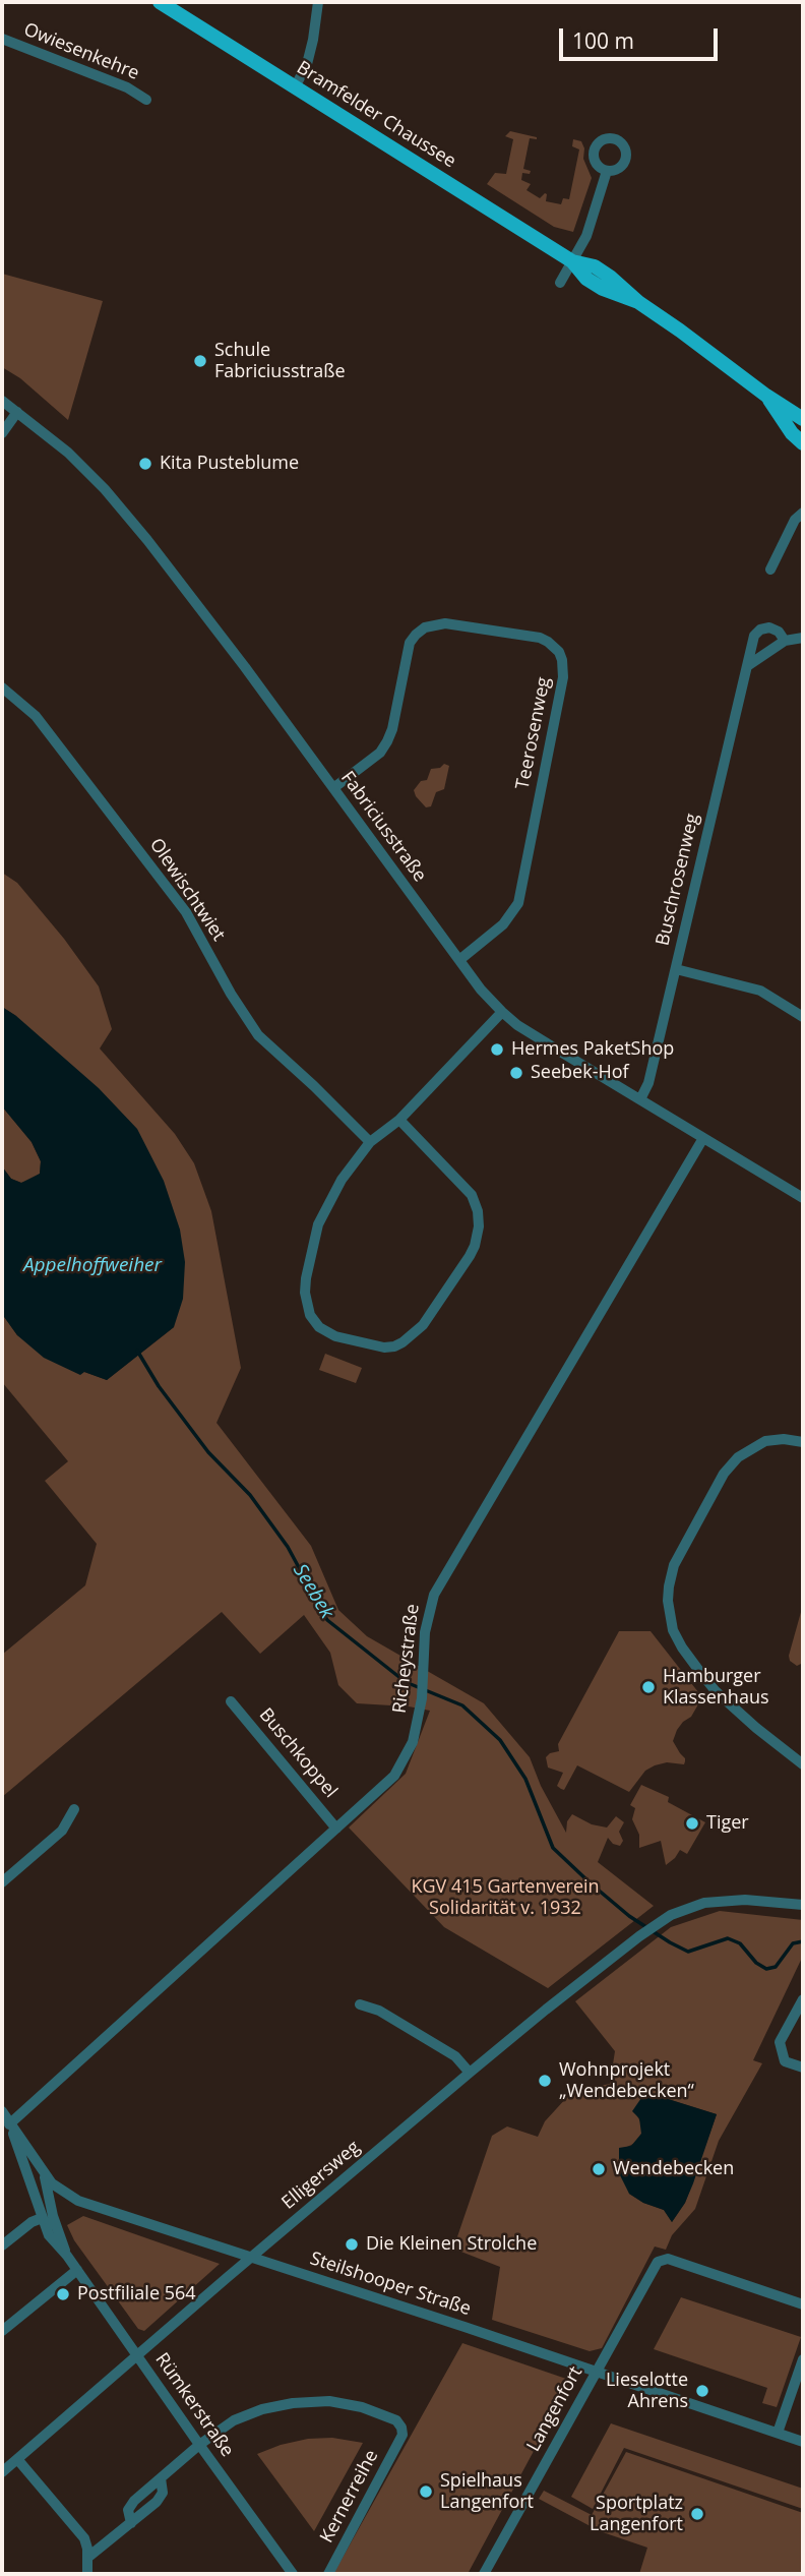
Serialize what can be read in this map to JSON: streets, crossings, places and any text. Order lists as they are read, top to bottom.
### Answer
{
  "streets": {
    "main road": ["Bramfelder Chaussee"],
    "street": [
      "Owiesenkehre",
      "Teerosenweg",
      "Fabriciusstraße",
      "Buschrosenweg",
      "Olewischtwiet",
      "Richeystraße",
      "Buschkoppel",
      "Elligersweg",
      "Steilshooper Straße",
      "Rümkerstraße",
      "Langenfort",
      "Kernerreihe"
    ]
  },
  "crossings": [
    ["Teerosenweg", "Fabriciusstraße"],
    ["Fabriciusstraße", "Buschrosenweg"],
    ["Fabriciusstraße", "Richeystraße"],
    ["Richeystraße", "Buschkoppel"],
    ["Richeystraße", "Steilshooper Straße"],
    ["Richeystraße", "Rümkerstraße"],
    ["Elligersweg", "Steilshooper Straße"],
    ["Elligersweg", "Rümkerstraße"],
    ["Steilshooper Straße", "Rümkerstraße"],
    ["Steilshooper Straße", "Langenfort"],
    ["Rümkerstraße", "Kernerreihe"]
  ],
  "water": ["Appelhoffweiher", "Seebek"],
  "parks": ["KGV 415 Gartenverein Solidarität v. 1932"],
  "places": [
    "Schule Fabriciusstraße",
    "Kita Pusteblume",
    "Hermes PaketShop",
    "Seebek-Hof",
    "Hamburger Klassenhaus",
    "Tiger",
    "Wohnprojekt „Wendebecken“",
    "Wendebecken",
    "Die Kleinen Strolche",
    "Postfiliale 564",
    "Lieselotte Ahrens",
    "Spielhaus Langenfort",
    "Sportplatz Langenfort"
  ],
  "scale_bar": "100 m"
}
